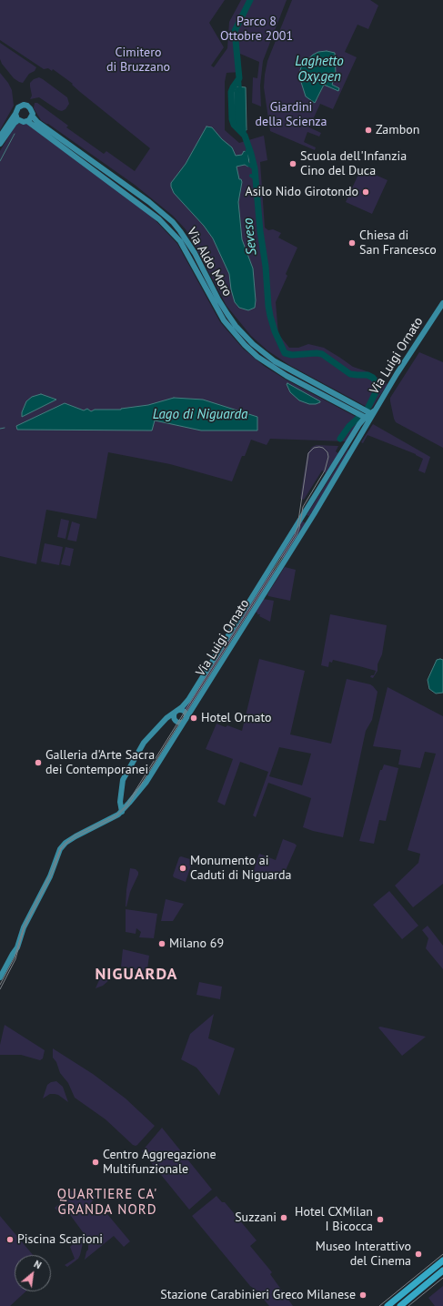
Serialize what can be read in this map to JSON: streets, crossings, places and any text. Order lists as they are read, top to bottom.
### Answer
{
  "streets": {
    "main road": ["Via Aldo Moro", "Via Luigi Ornato"]
  },
  "crossings": [
    ["Via Aldo Moro", "Via Luigi Ornato"]
  ],
  "districts": ["NIGUARDA", "QUARTIERE CA' GRANDA NORD"],
  "water": ["Laghetto Oxy.gen", "Seveso", "Lago di Niguarda"],
  "parks": ["Parco 8 Ottobre 2001", "Cimitero di Bruzzano", "Giardini della Scienza"],
  "places": [
    "Zambon",
    "Scuola dell'Infanzia Cino del Duca",
    "Asilo Nido Girotondo",
    "Chiesa di San Francesco",
    "Hotel Ornato",
    "Galleria d'Arte Sacra dei Contemporanei",
    "Monumento ai Caduti di Niguarda",
    "Milano 69",
    "Centro Aggregazione Multifunzionale",
    "Suzzani",
    "Hotel CXMilan I Bicocca",
    "Piscina Scarioni",
    "Museo Interattivo del Cinema",
    "Stazione Carabinieri Greco Milanese"
  ],
  "north": "top right"
}
